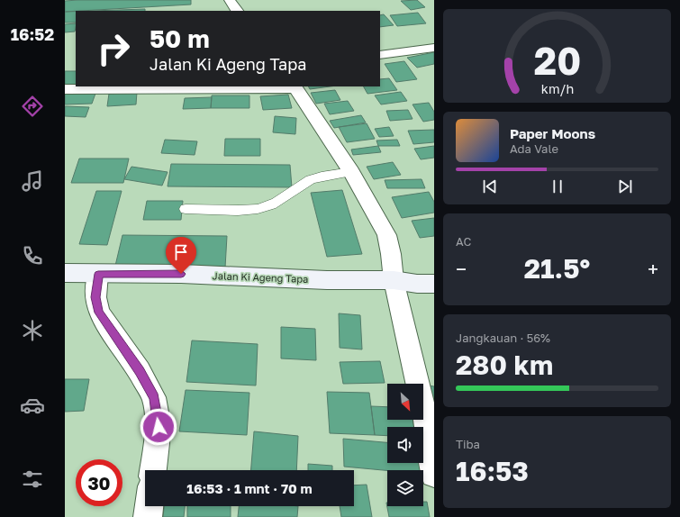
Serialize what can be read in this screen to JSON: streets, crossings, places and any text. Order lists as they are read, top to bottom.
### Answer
{
  "streets": {
    "street": ["Jalan Ki Ageng Tapa"]
  },
  "north": "bottom right",
  "page": {
    "tabs": "16:52",
    "turn": ["50 m", "Jalan Ki Ageng Tapa"],
    "song": ["Paper Moons", "Ada Vale"],
    "tile": [
      "AC",
      ["Jangkauan · 56%", "280 km"],
      ["Tiba", "16:53"]
    ],
    "heat": ["−", "21.5°", "+"],
    "limit": "30",
    "trip": "16:53 · 1 mnt · 70 m",
    "gauge": ["20", "km/h"]
  }
}
